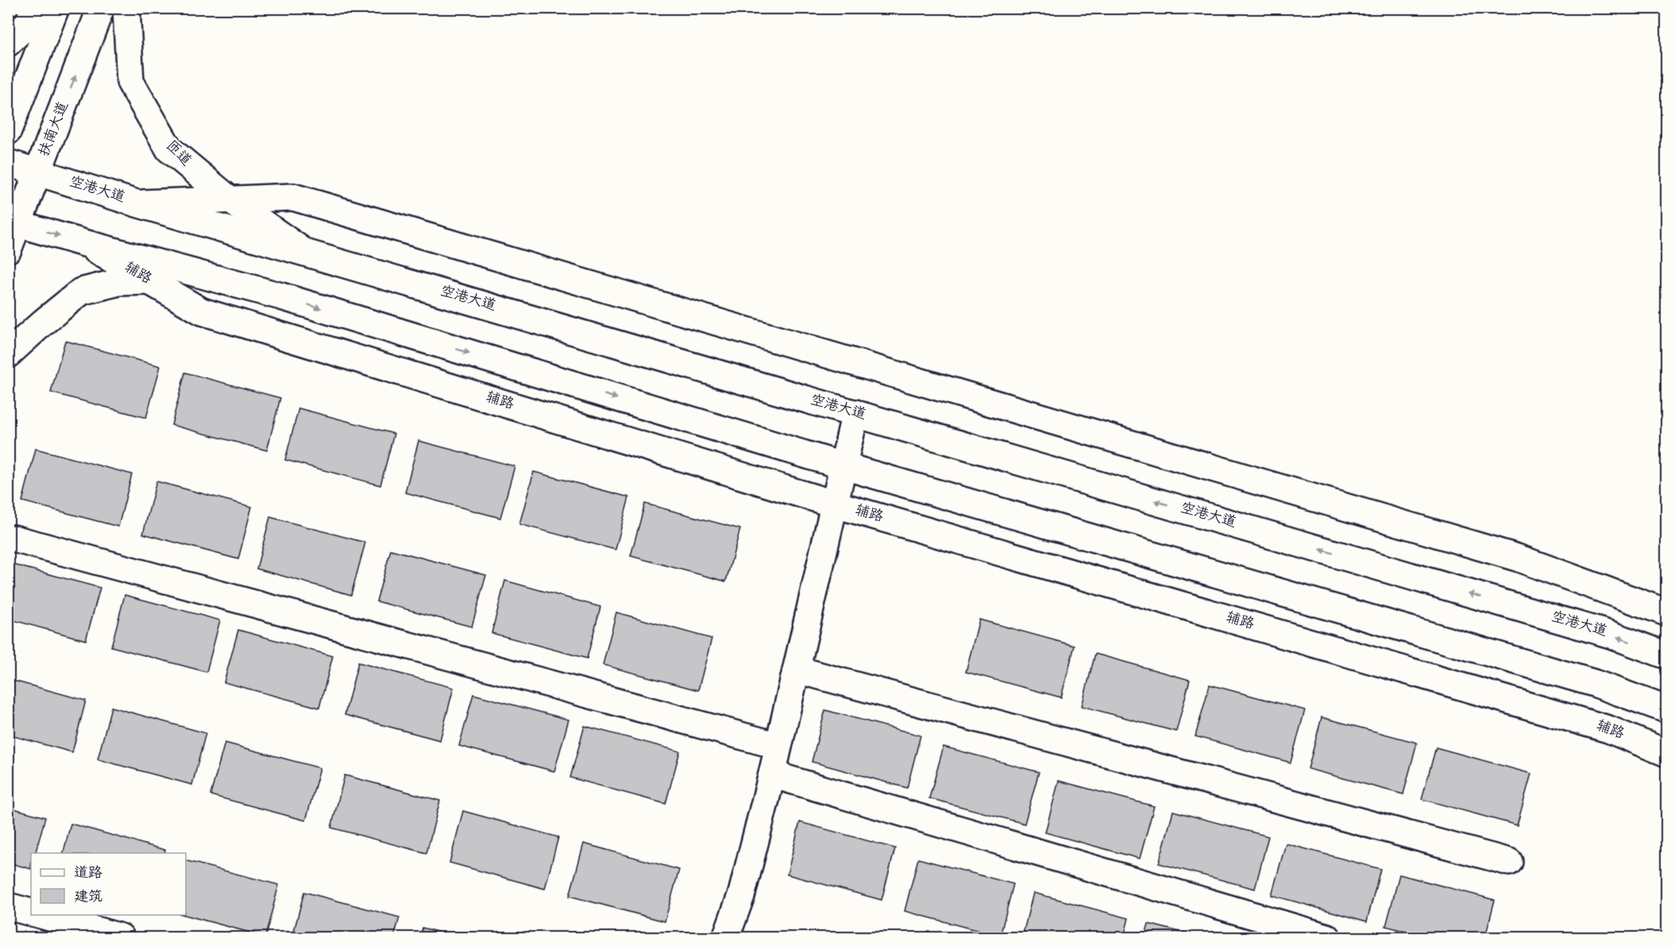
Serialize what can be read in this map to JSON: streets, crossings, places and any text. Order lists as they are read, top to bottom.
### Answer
{
  "streets": {
    "street": [
      "扶南大道",
      "匝道",
      "空港大道",
      "辅路"
    ]
  },
  "crossings": [
    ["扶南大道", "空港大道"],
    ["匝道", "空港大道"]
  ],
  "legend": ["道路", "建筑"]
}
